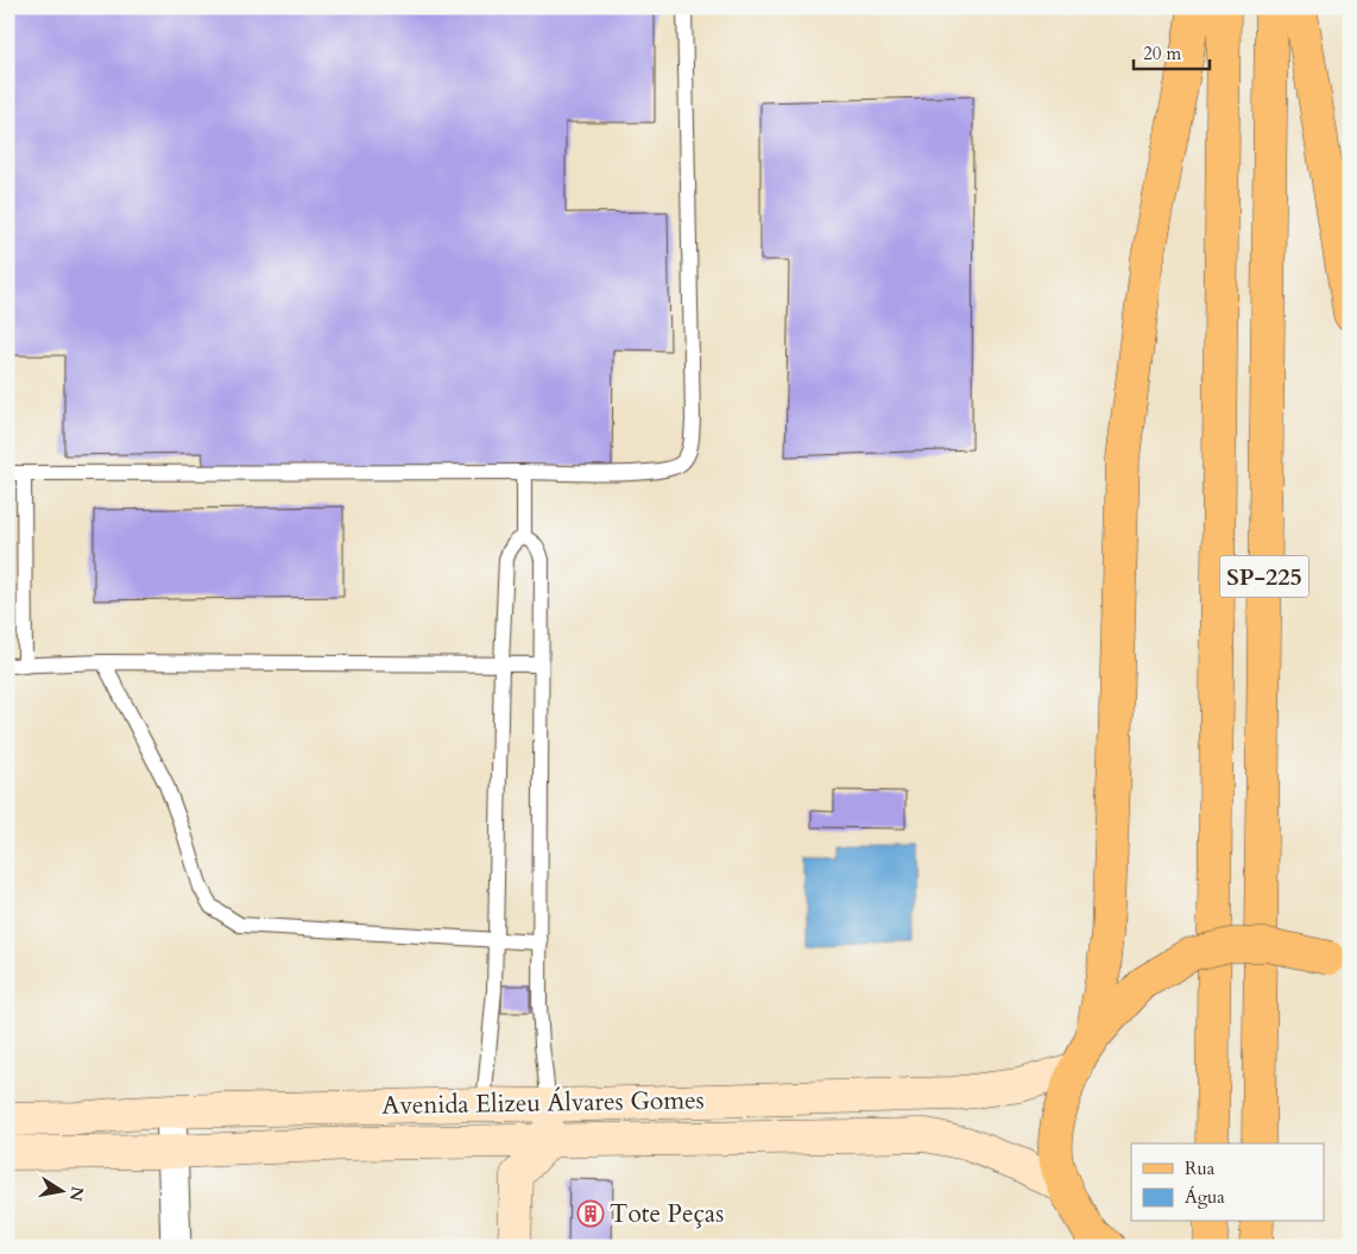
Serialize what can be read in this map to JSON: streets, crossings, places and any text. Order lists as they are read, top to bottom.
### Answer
{
  "streets": {
    "main road": ["SP-225", "Avenida Elizeu Álvares Gomes"]
  },
  "places": {
    "building": ["Tote Peças"]
  },
  "legend": ["Rua", "Água"],
  "scale_bar": "20 m",
  "north": "right"
}
